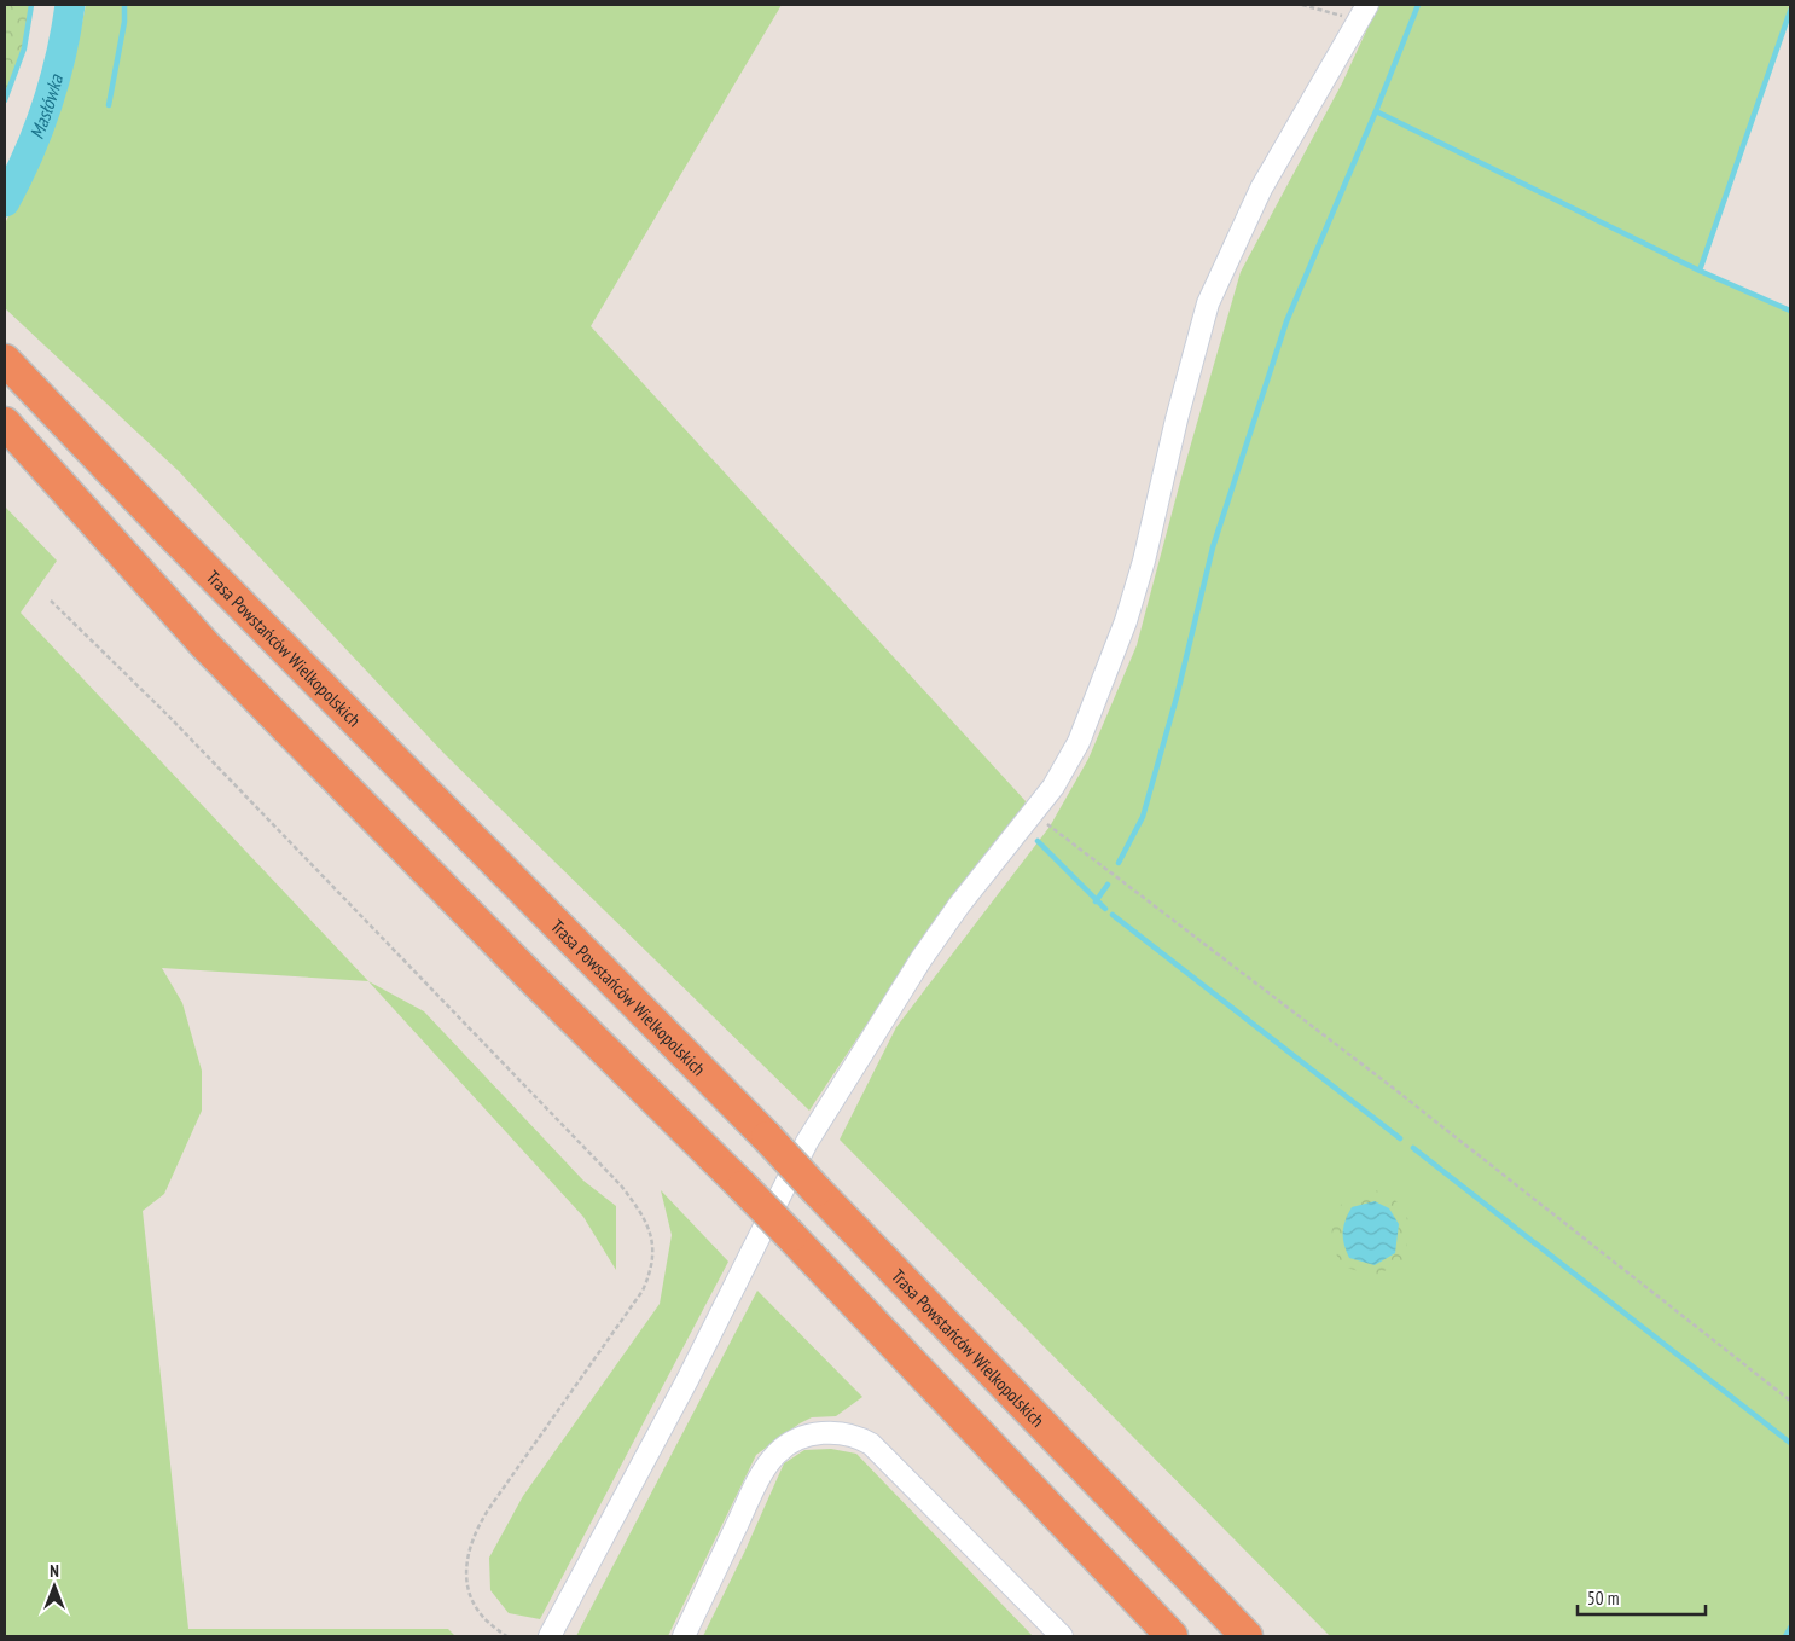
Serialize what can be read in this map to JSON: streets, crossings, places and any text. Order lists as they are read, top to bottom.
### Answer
{
  "streets": {
    "highway": ["Trasa Powstańców Wielkopolskich"]
  },
  "water": ["Masłówka"],
  "scale_bar": "50 m",
  "north": "top"
}
